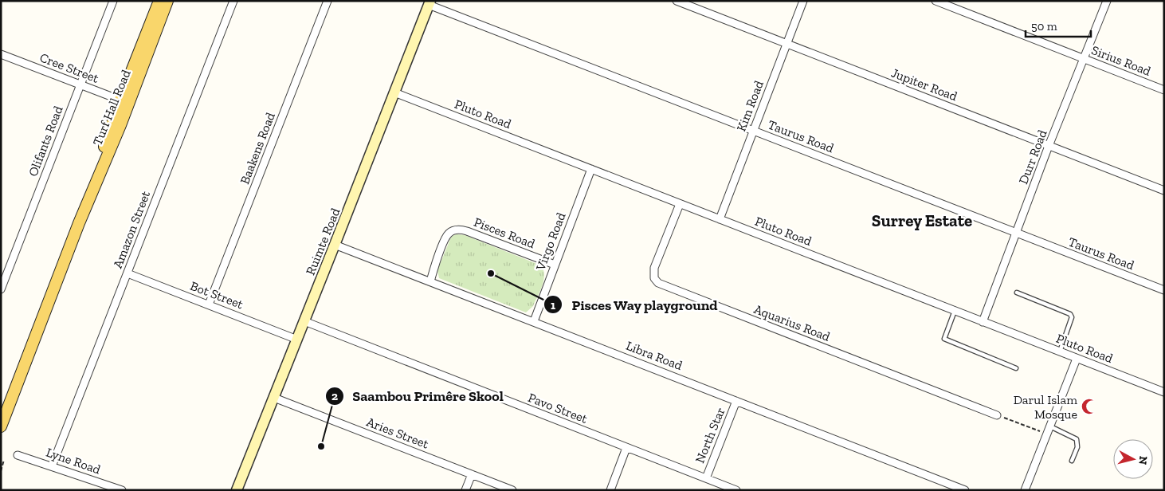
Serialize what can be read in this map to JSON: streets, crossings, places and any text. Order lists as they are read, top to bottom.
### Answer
{
  "streets": {
    "main road": ["Turf Hall Road"],
    "street": [
      "Sirius Road",
      "Cree Street",
      "Jupiter Road",
      "Kim Road",
      "Pluto Road",
      "Taurus Road",
      "Olifants Road",
      "Baakens Road",
      "Durr Road",
      "Amazon Street",
      "Pisces Road",
      "Ruimte Road",
      "Virgo Road",
      "Bot Street",
      "Aquarius Road",
      "Libra Road",
      "Pavo Street",
      "Aries Street",
      "North Star",
      "Lyne Road"
    ]
  },
  "crossings": [
    ["Sirius Road", "Durr Road"],
    ["Cree Street", "Turf Hall Road"],
    ["Cree Street", "Olifants Road"],
    ["Jupiter Road", "Kim Road"],
    ["Jupiter Road", "Durr Road"],
    ["Kim Road", "Pluto Road"],
    ["Kim Road", "Taurus Road"],
    ["Pluto Road", "Durr Road"],
    ["Pluto Road", "Ruimte Road"],
    ["Pluto Road", "Virgo Road"],
    ["Pluto Road", "Aquarius Road"],
    ["Taurus Road", "Durr Road"],
    ["Taurus Road", "Ruimte Road"],
    ["Baakens Road", "Bot Street"],
    ["Amazon Street", "Bot Street"],
    ["Amazon Street", "Lyne Road"],
    ["Pisces Road", "Virgo Road"],
    ["Pisces Road", "Libra Road"],
    ["Ruimte Road", "Bot Street"],
    ["Ruimte Road", "Libra Road"],
    ["Ruimte Road", "Pavo Street"],
    ["Ruimte Road", "Aries Street"],
    ["Virgo Road", "Libra Road"],
    ["Libra Road", "North Star"],
    ["Pavo Street", "North Star"]
  ],
  "districts": ["Surrey Estate"],
  "places": {
    "other": ["Pisces Way playground", "Saambou Primêre Skool"],
    "mosque": ["Darul Islam Mosque"]
  },
  "scale_bar": "50 m",
  "north": "right"
}
